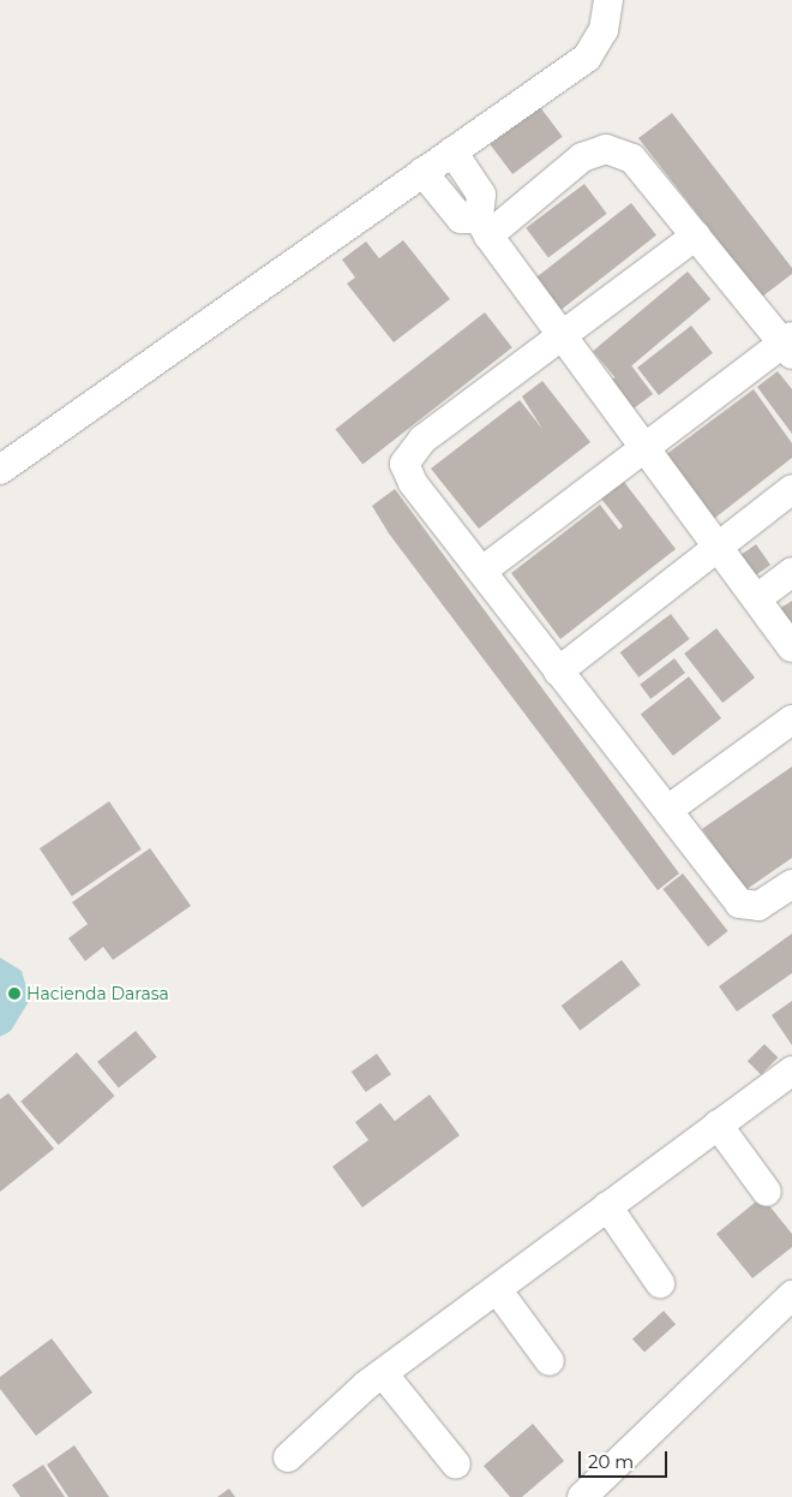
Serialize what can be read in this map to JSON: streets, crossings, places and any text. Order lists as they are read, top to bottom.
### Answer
{
  "places": ["Hacienda Darasa"],
  "scale_bar": "20 m"
}
